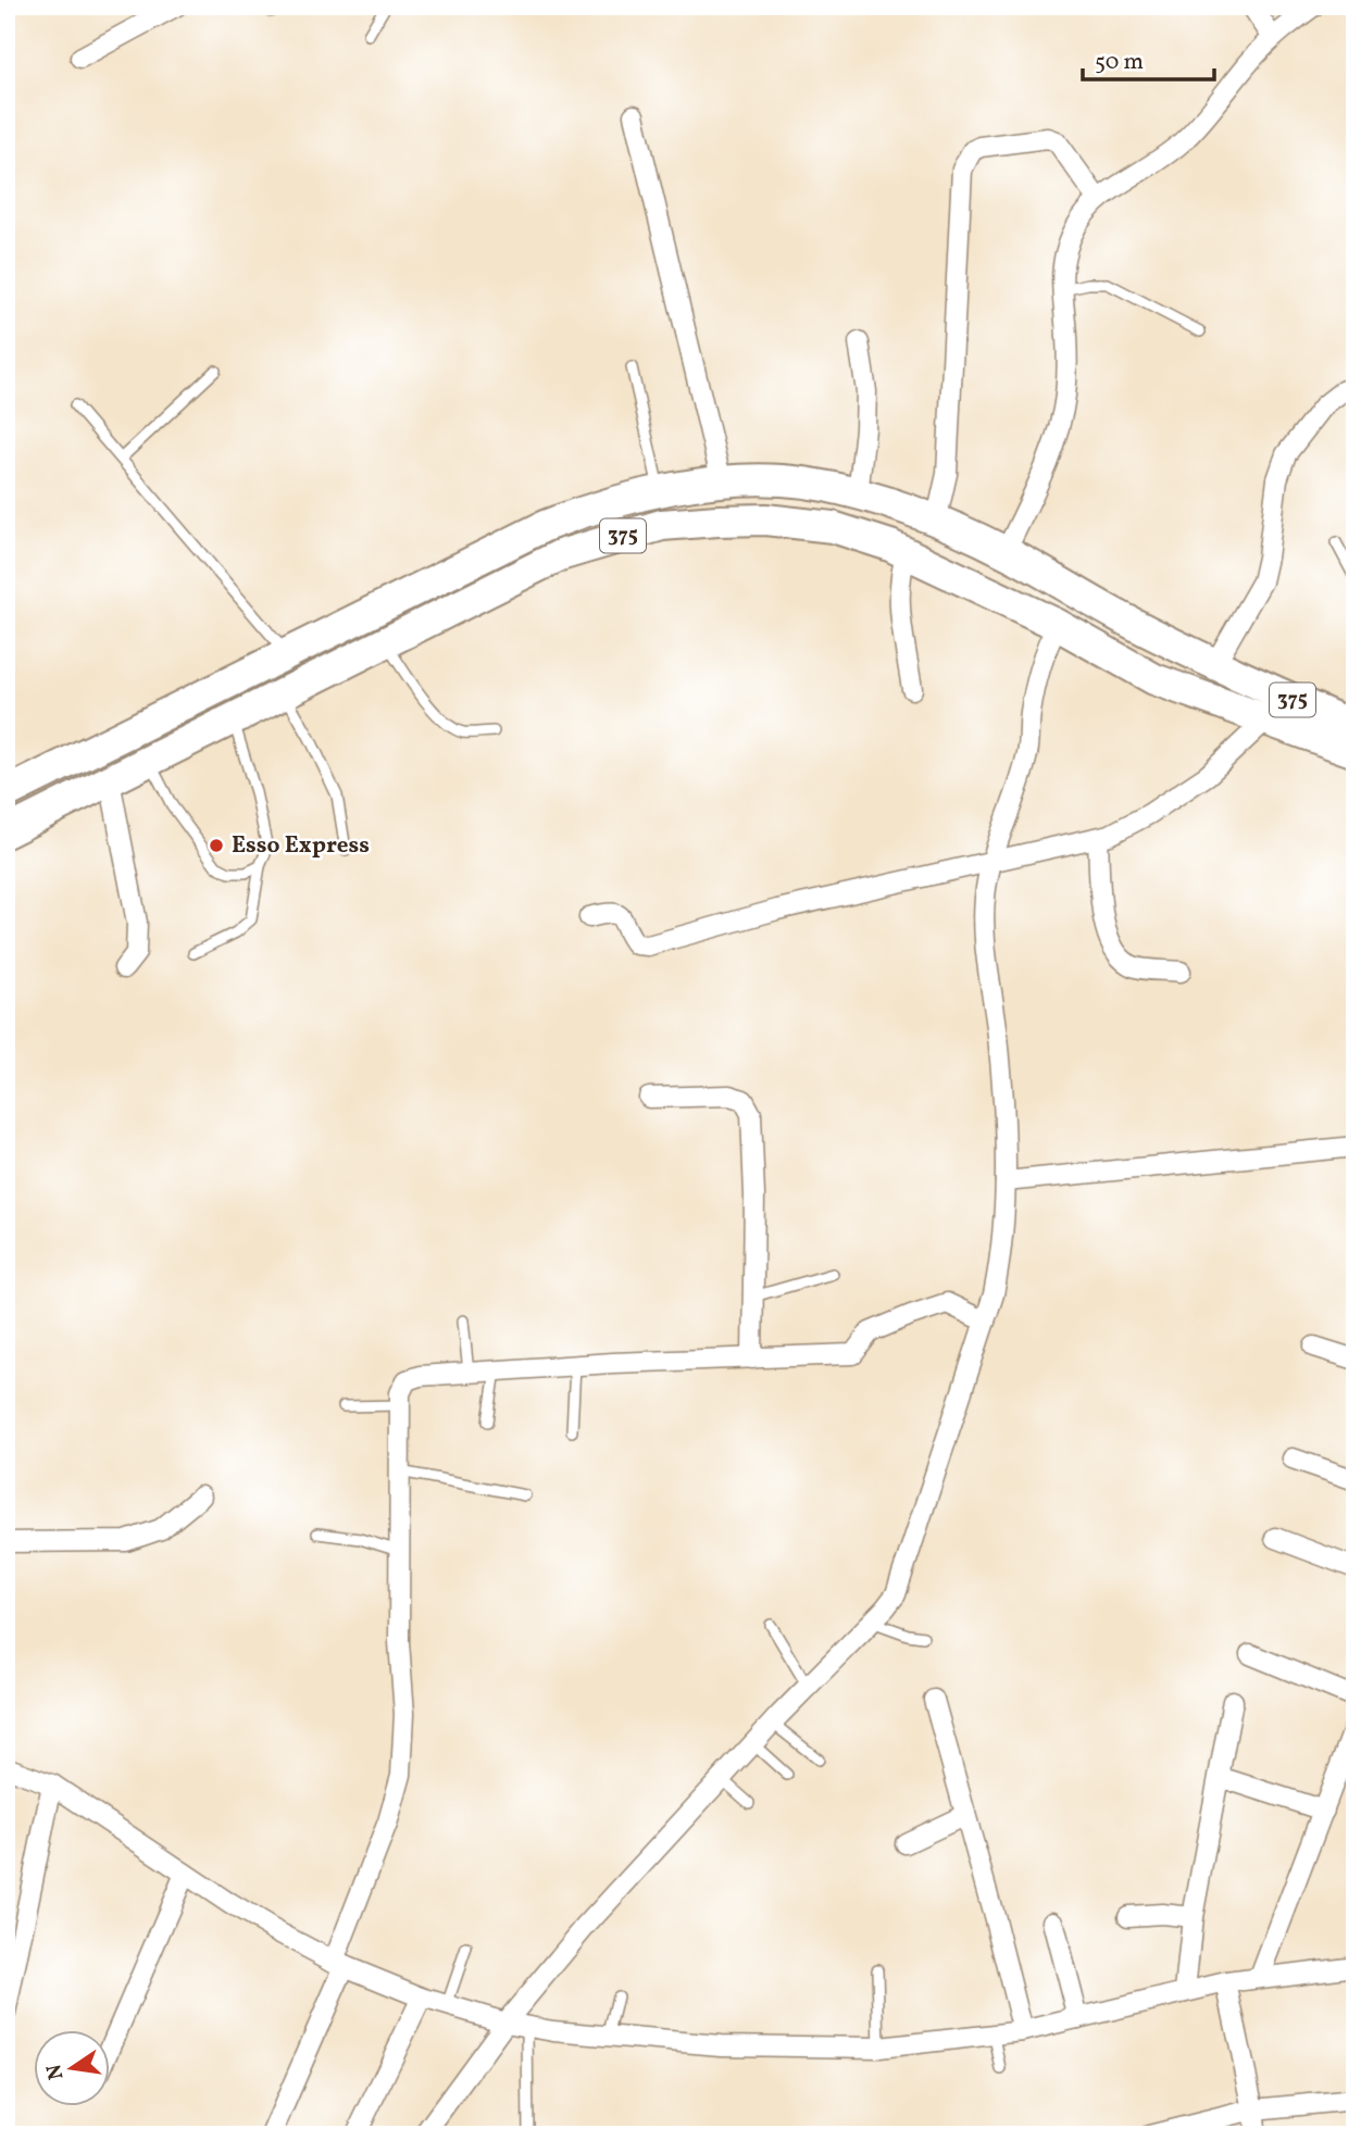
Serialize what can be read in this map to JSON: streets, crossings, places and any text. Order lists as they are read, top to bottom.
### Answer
{
  "streets": {
    "main road": ["375"]
  },
  "places": ["Esso Express"],
  "scale_bar": "50 m",
  "north": "left"
}
